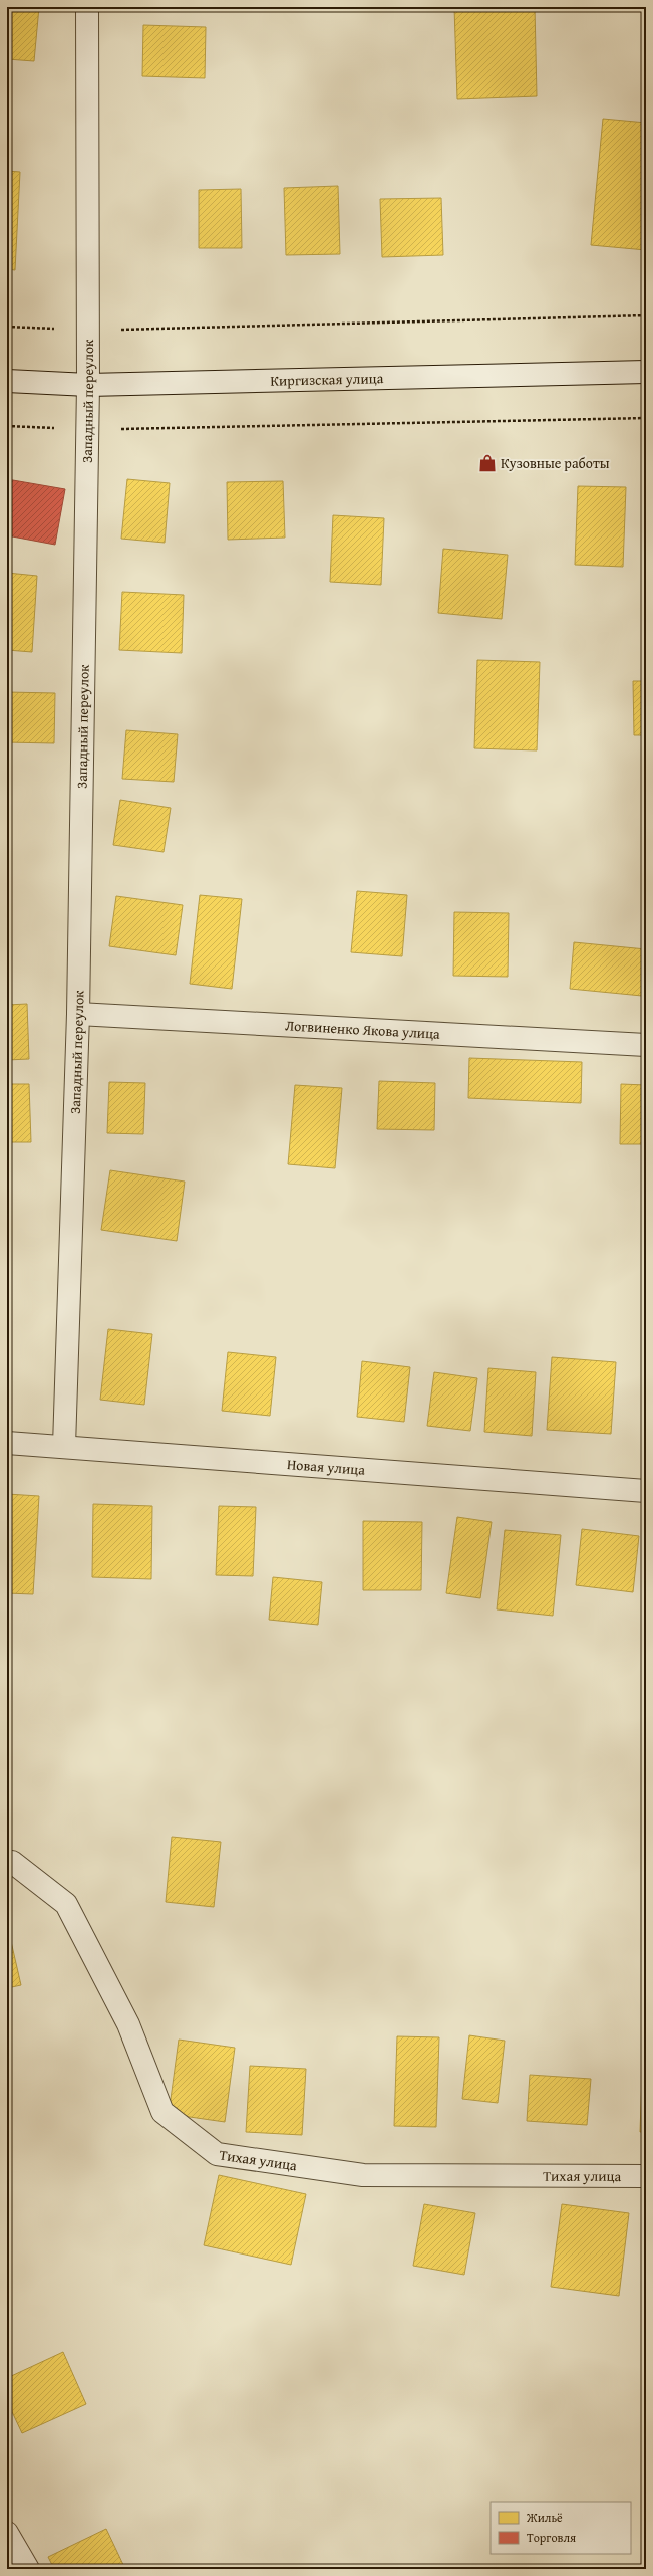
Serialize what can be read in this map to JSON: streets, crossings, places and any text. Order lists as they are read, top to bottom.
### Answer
{
  "streets": {
    "street": [
      "Киргизская улица",
      "Западный переулок",
      "Логвиненко Якова улица",
      "Новая улица",
      "Тихая улица"
    ]
  },
  "crossings": [
    ["Киргизская улица", "Западный переулок"],
    ["Западный переулок", "Логвиненко Якова улица"],
    ["Западный переулок", "Новая улица"]
  ],
  "places": {
    "shop": ["Кузовные работы"]
  },
  "legend": ["Жильё", "Торговля"]
}
